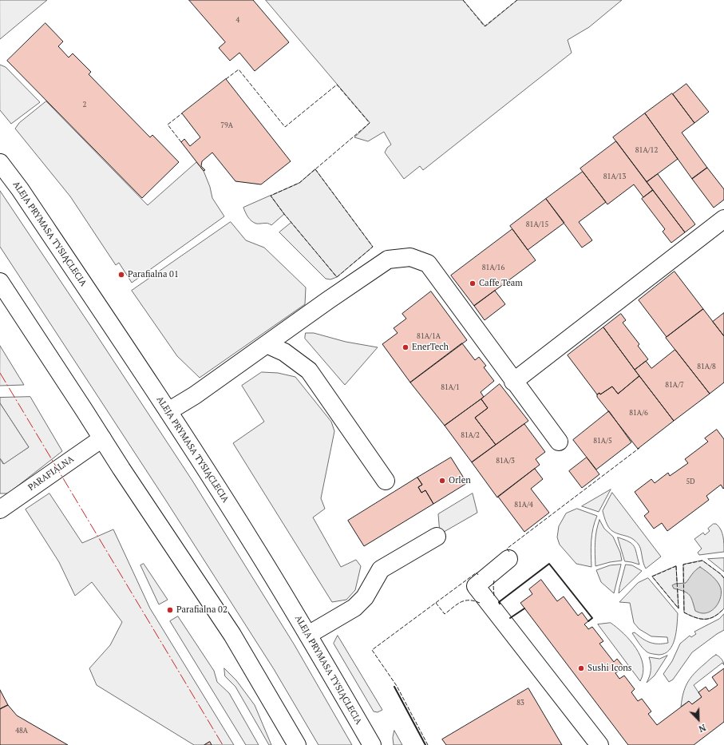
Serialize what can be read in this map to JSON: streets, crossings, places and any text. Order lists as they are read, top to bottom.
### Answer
{
  "streets": {
    "main road": ["ALEJA PRYMASA TYSIĄCLECIA", "PARAFIALNA"]
  },
  "places": [
    "Parafialna 01",
    "Caffe Team",
    "EnerTech",
    "Orlen",
    "Parafialna 02",
    "Sushi Icons"
  ],
  "house_numbers": [
    "4",
    "2",
    "79A",
    "81A/12",
    "81A/13",
    "81A/15",
    "81A/16",
    "81A/1A",
    "81A/8",
    "81A/7",
    "81A/1",
    "81A/6",
    "81A/2",
    "81A/5",
    "81A/3",
    "5D",
    "81A/4",
    "83",
    "48A"
  ],
  "north": "bottom right"
}
